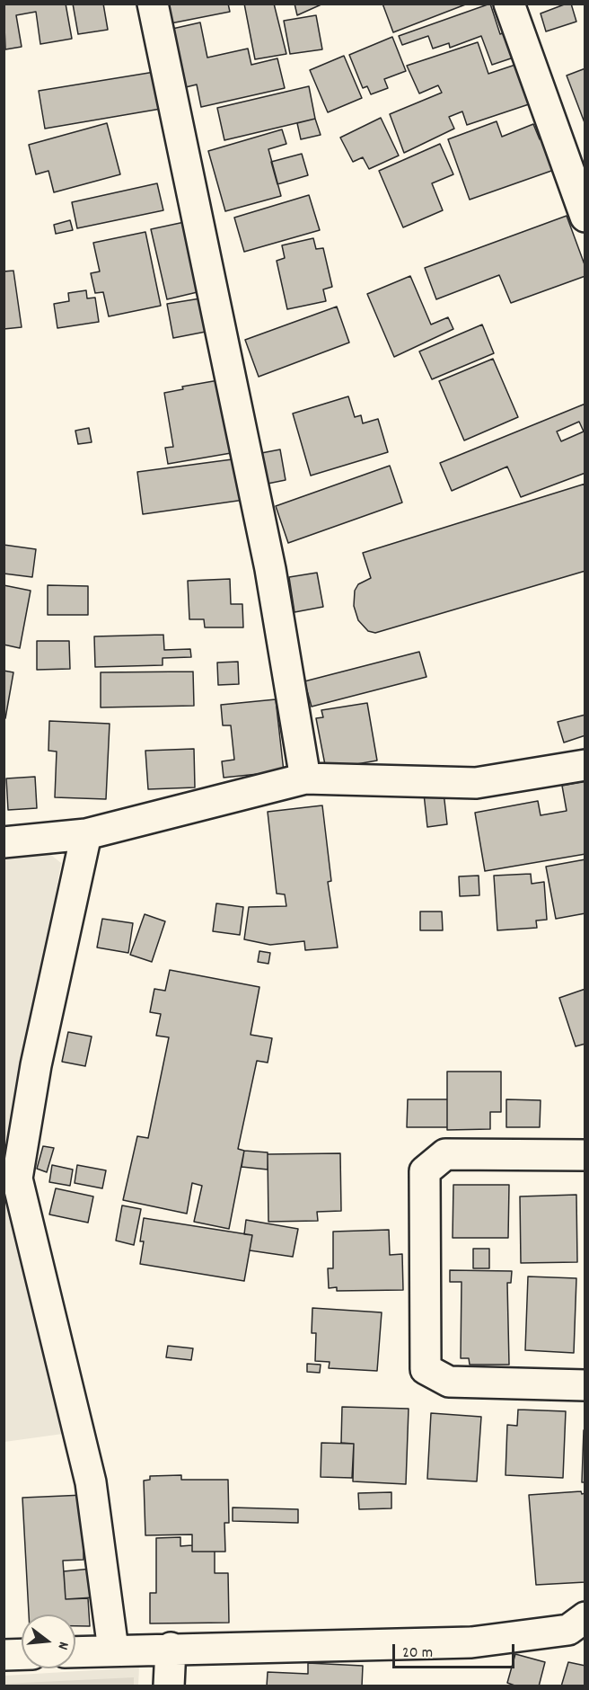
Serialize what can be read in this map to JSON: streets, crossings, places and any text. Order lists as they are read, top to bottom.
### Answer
{
  "scale_bar": "20 m",
  "north": "right"
}
